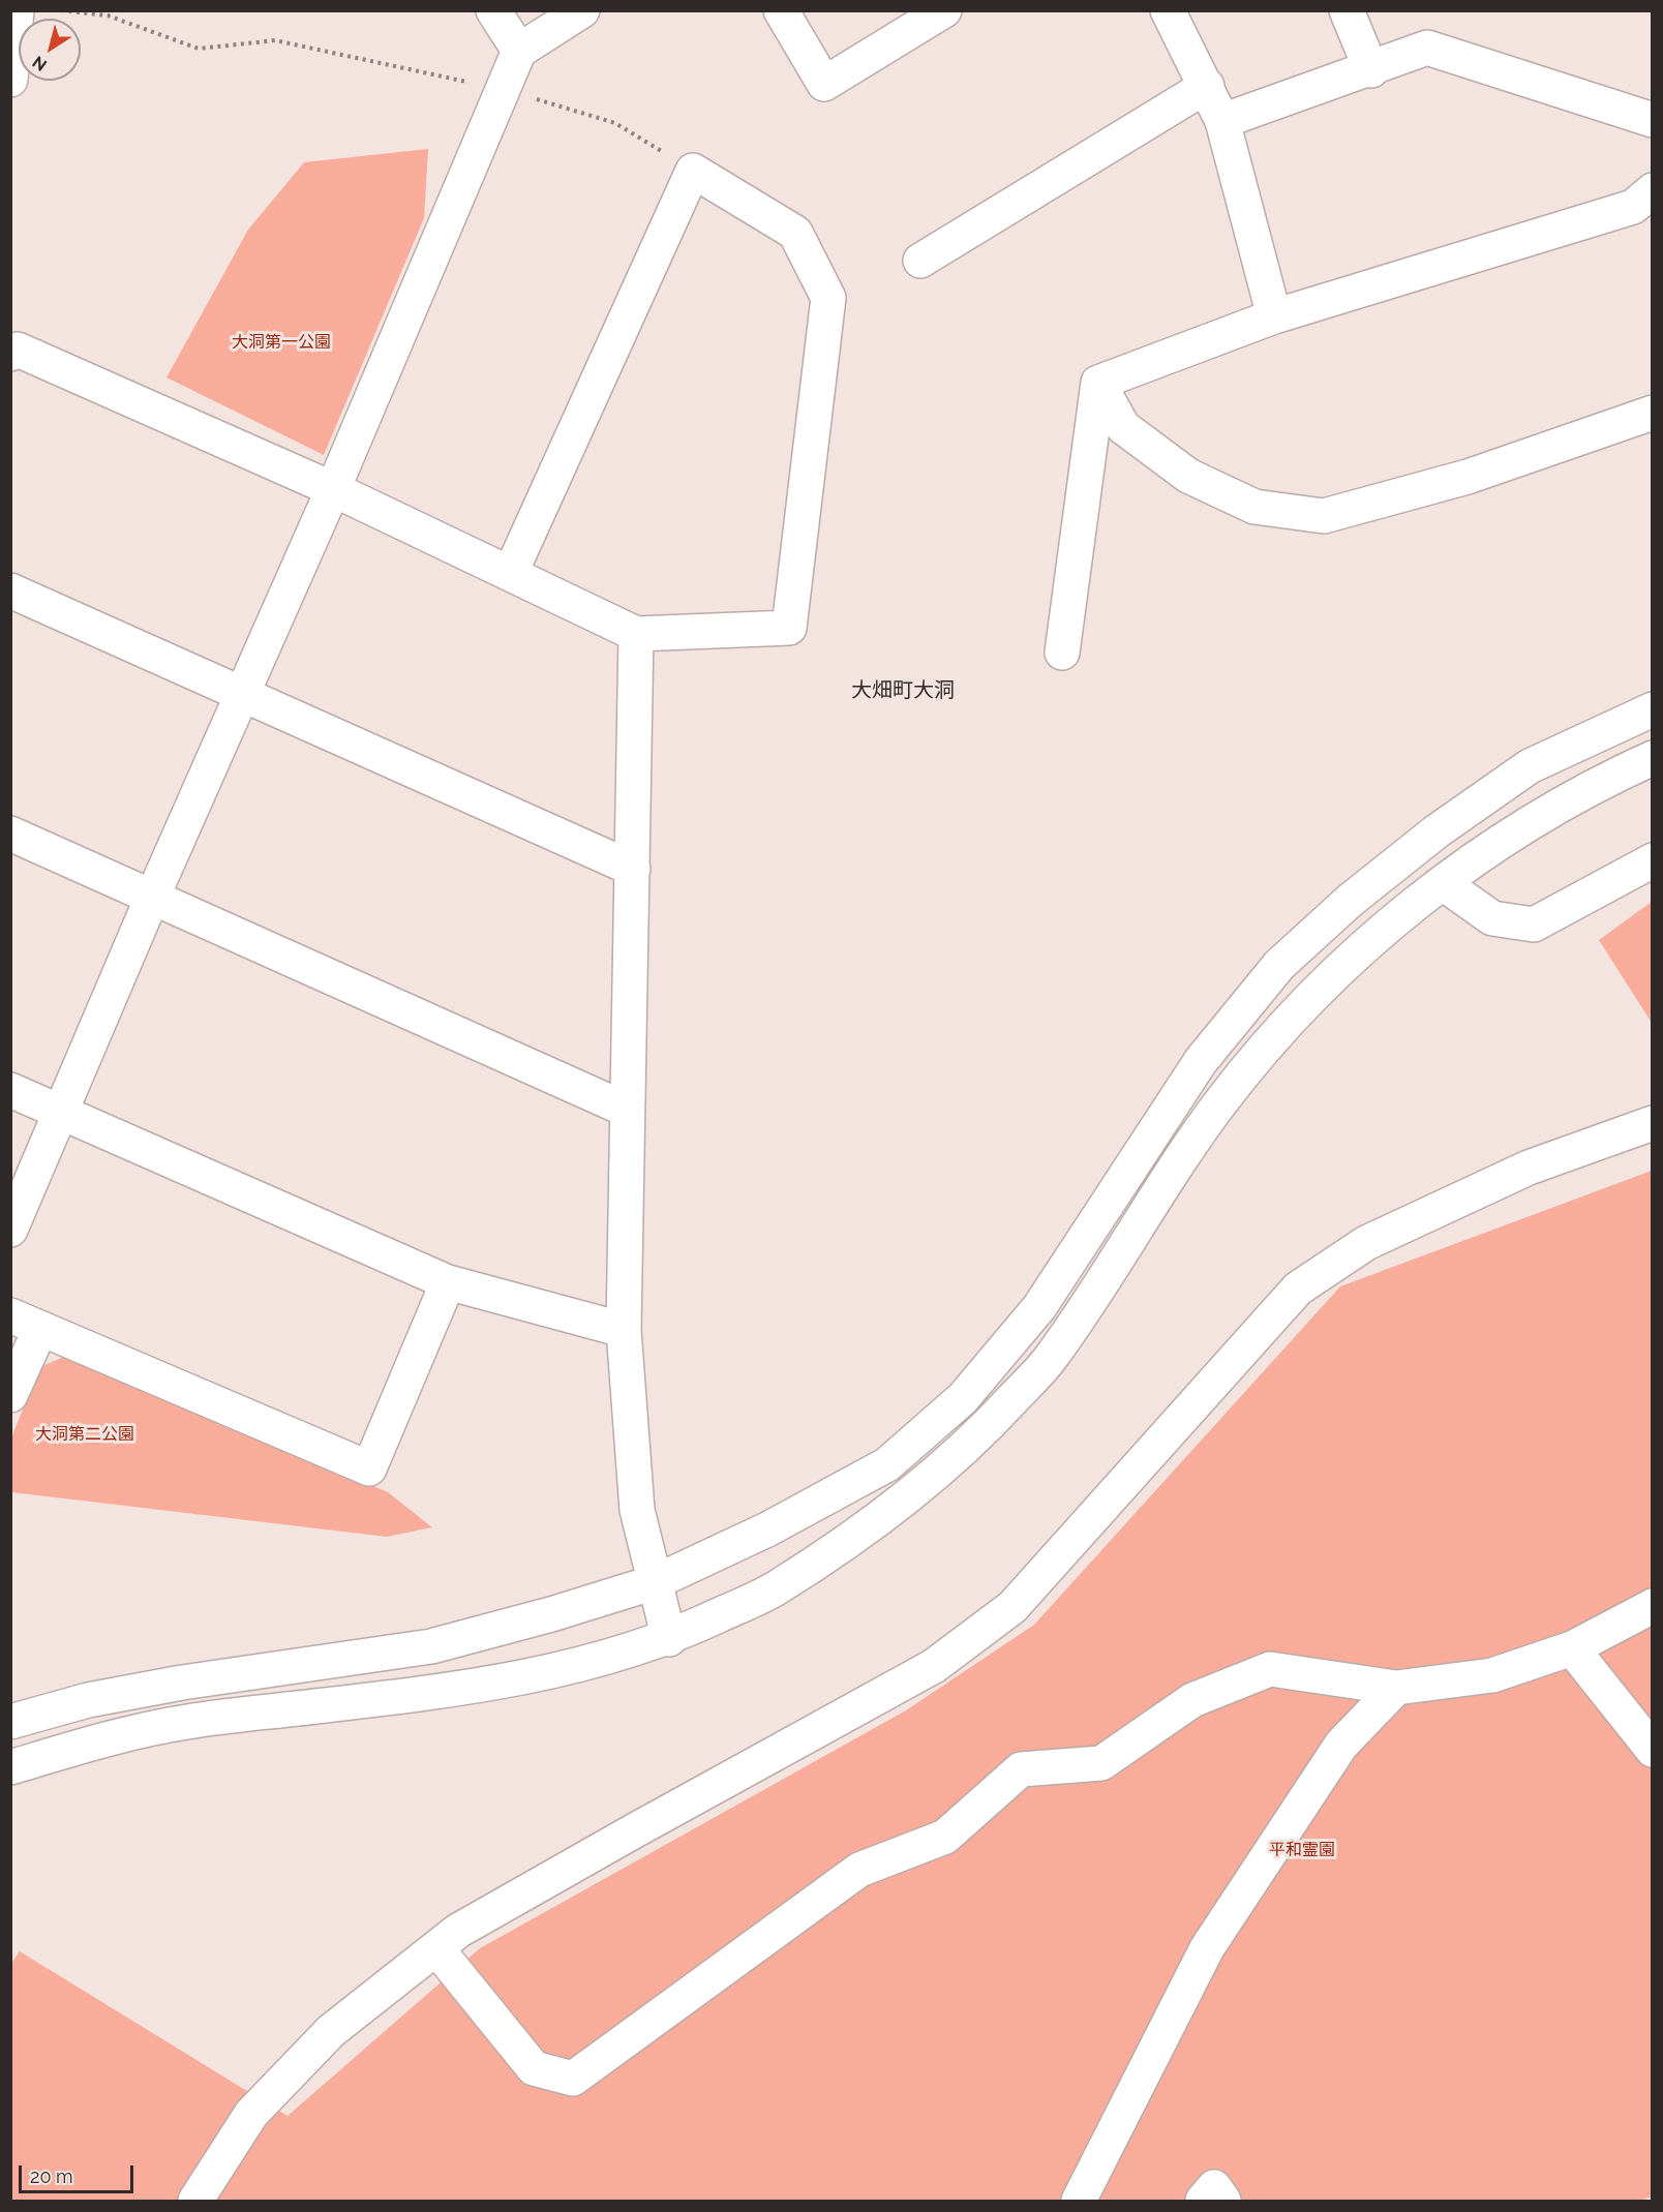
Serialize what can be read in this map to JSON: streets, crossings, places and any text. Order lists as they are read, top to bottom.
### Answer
{
  "districts": ["大畑町大洞"],
  "parks": ["大洞第一公園", "大洞第二公園", "平和霊園"],
  "scale_bar": "20 m",
  "north": "bottom left"
}
